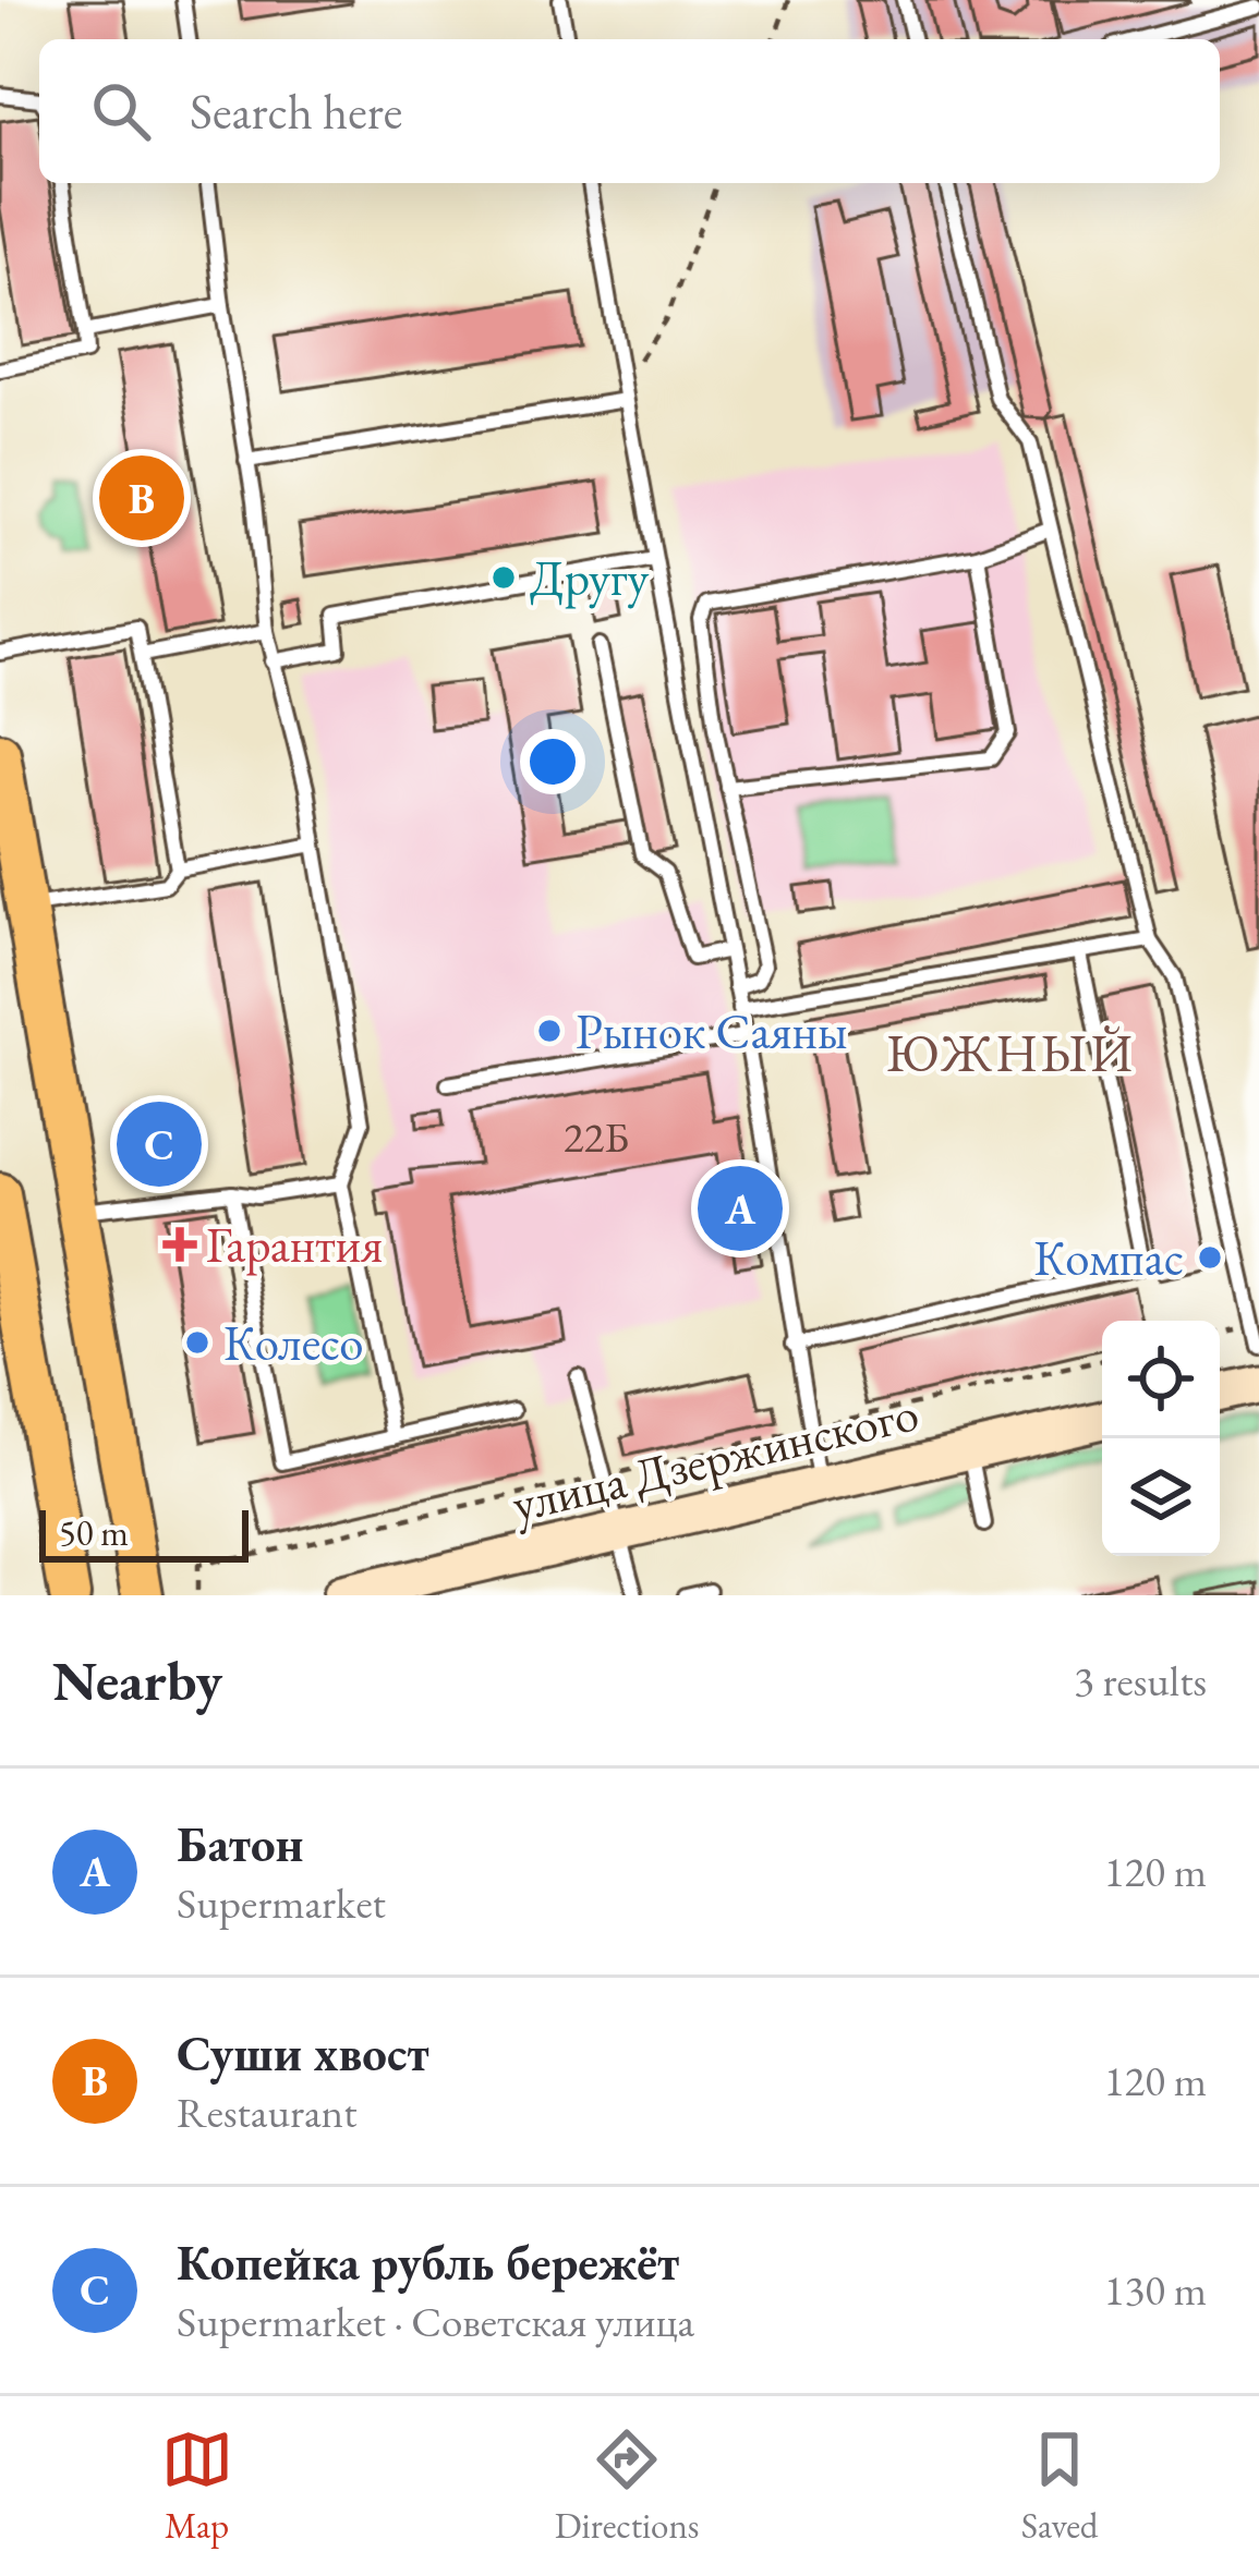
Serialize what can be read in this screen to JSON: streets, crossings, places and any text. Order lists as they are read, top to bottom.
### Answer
{
  "streets": {
    "main road": ["улица Дзержинского"]
  },
  "districts": ["ЮЖНЫЙ"],
  "places": {
    "other": [
      "Другу",
      "Рынок Саяны",
      "Компас",
      "Колесо"
    ],
    "health": ["Гарантия"]
  },
  "house_numbers": ["22Б"],
  "scale_bar": "50 m",
  "page": {
    "search": "Search here",
    "pins": ["B", "C", "A"],
    "scale": "50 m",
    "heading": ["Nearby", "3 results"],
    "list": [
      {
        "mark": "A",
        "name": "Батон",
        "note": "Supermarket",
        "value": "120 m"
      },
      {
        "mark": "B",
        "name": "Суши хвост",
        "note": "Restaurant",
        "value": "120 m"
      },
      {
        "mark": "C",
        "name": "Копейка рубль бережёт",
        "note": "Supermarket · Советская улица",
        "value": "130 m"
      }
    ],
    "nav": ["Map", "Directions", "Saved"]
  }
}
